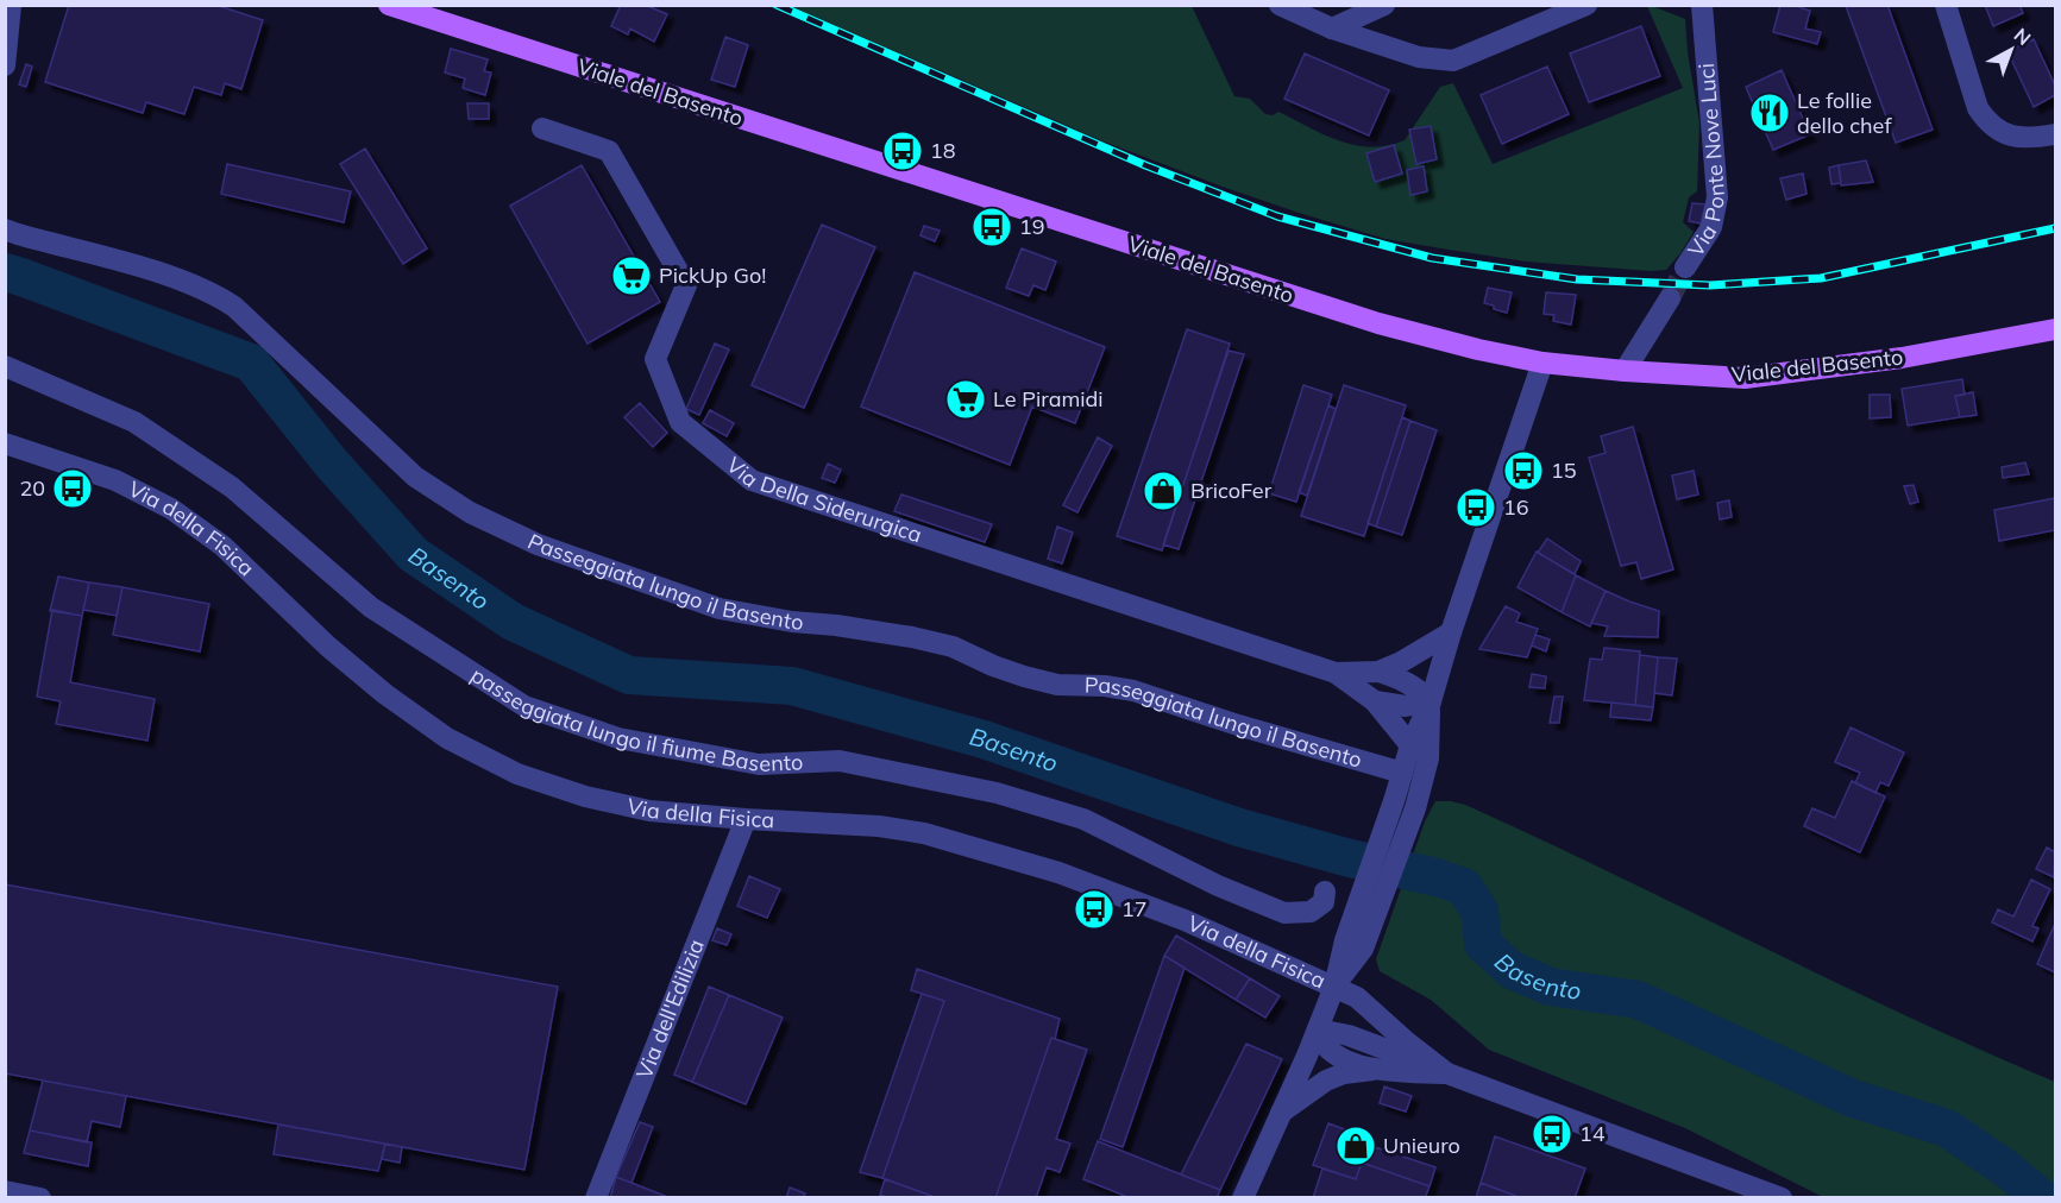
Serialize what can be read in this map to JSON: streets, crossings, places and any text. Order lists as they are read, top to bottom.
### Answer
{
  "streets": {
    "main road": ["Viale del Basento"],
    "street": [
      "Via Ponte Nove Luci",
      "Via Della Siderurgica",
      "Via della Fisica",
      "Passeggiata lungo il Basento",
      "passeggiata lungo il fiume Basento",
      "Via dell'Edilizia"
    ]
  },
  "crossings": [
    ["Via della Fisica", "Via dell'Edilizia"]
  ],
  "water": ["Basento"],
  "places": {
    "restaurant": ["Le follie dello chef"],
    "bus stop": [
      "18",
      "19",
      "15",
      "20",
      "16",
      "17",
      "14"
    ],
    "supermarket": ["PickUp Go!", "Le Piramidi"],
    "shop": ["BricoFer", "Unieuro"]
  },
  "north": "top right"
}
